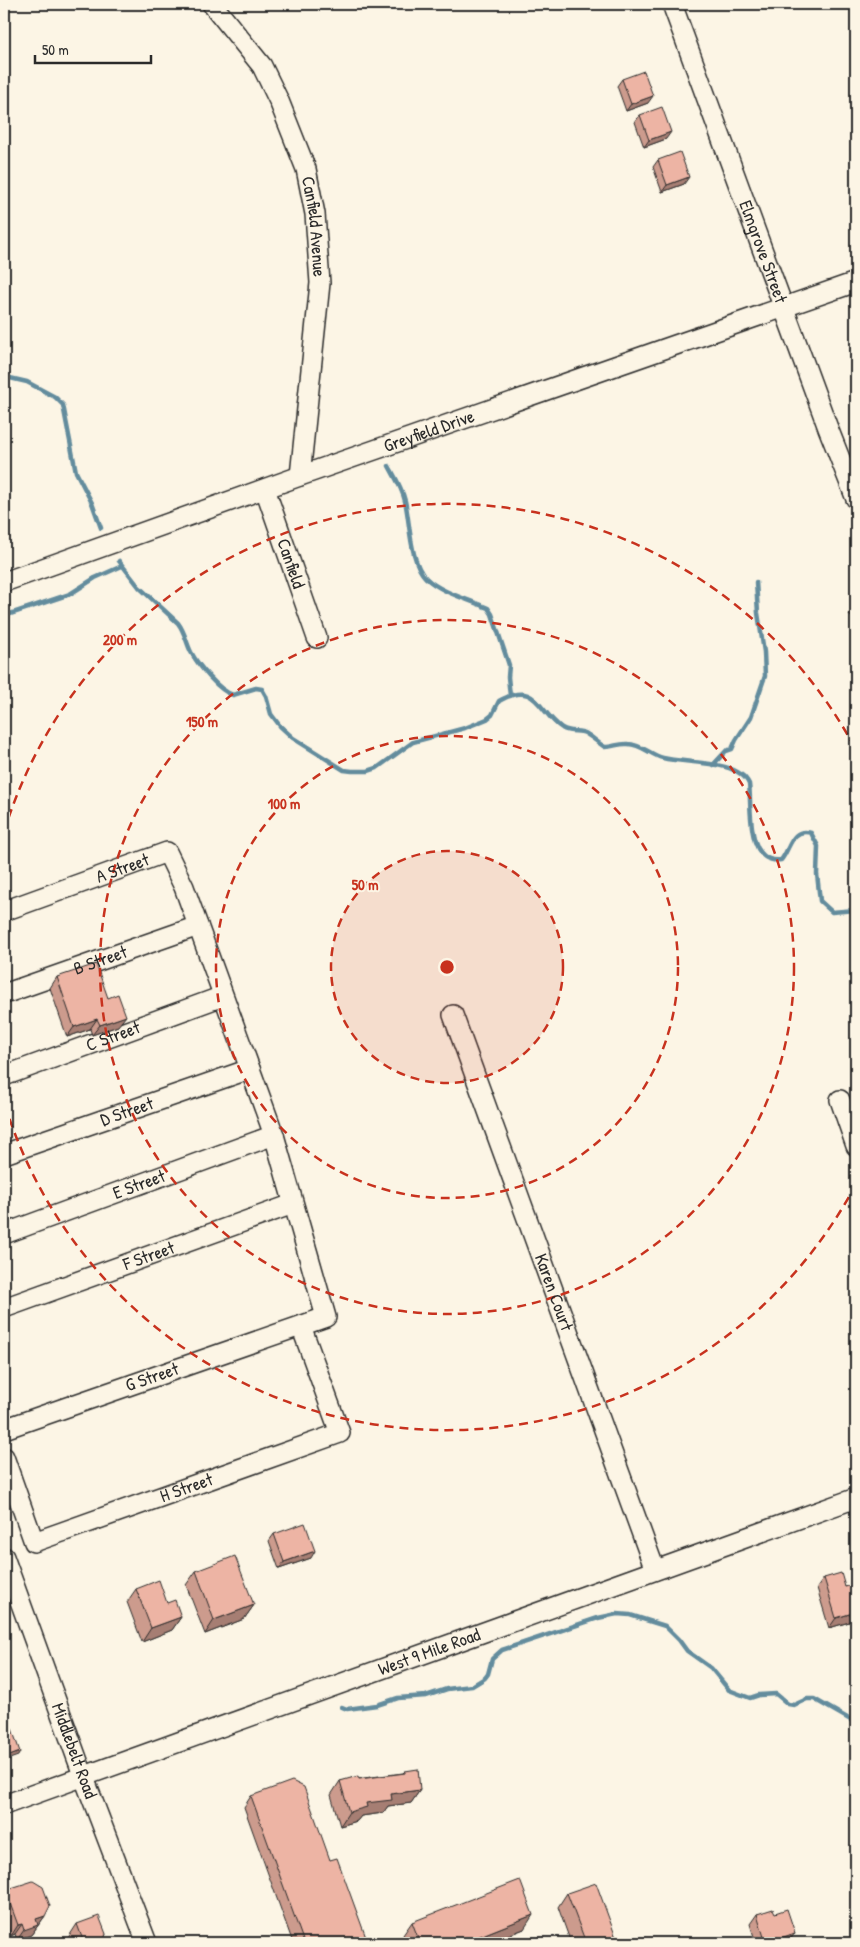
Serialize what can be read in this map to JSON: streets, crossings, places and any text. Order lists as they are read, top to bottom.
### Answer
{
  "streets": {
    "street": [
      "Canfield Avenue",
      "Elmgrove Street",
      "Greyfield Drive",
      "Canfield",
      "A Street",
      "B Street",
      "C Street",
      "D Street",
      "E Street",
      "F Street",
      "Karen Court",
      "G Street",
      "H Street",
      "West 9 Mile Road",
      "Middlebelt Road"
    ]
  },
  "crossings": [
    ["Canfield Avenue", "Greyfield Drive"],
    ["Elmgrove Street", "Greyfield Drive"],
    ["Greyfield Drive", "Canfield"],
    ["A Street", "B Street"],
    ["F Street", "G Street"],
    ["Karen Court", "West 9 Mile Road"],
    ["G Street", "H Street"],
    ["West 9 Mile Road", "Middlebelt Road"]
  ],
  "scale_bar": "50 m",
  "rings": [
    "200 m",
    "150 m",
    "100 m",
    "50 m"
  ]
}
